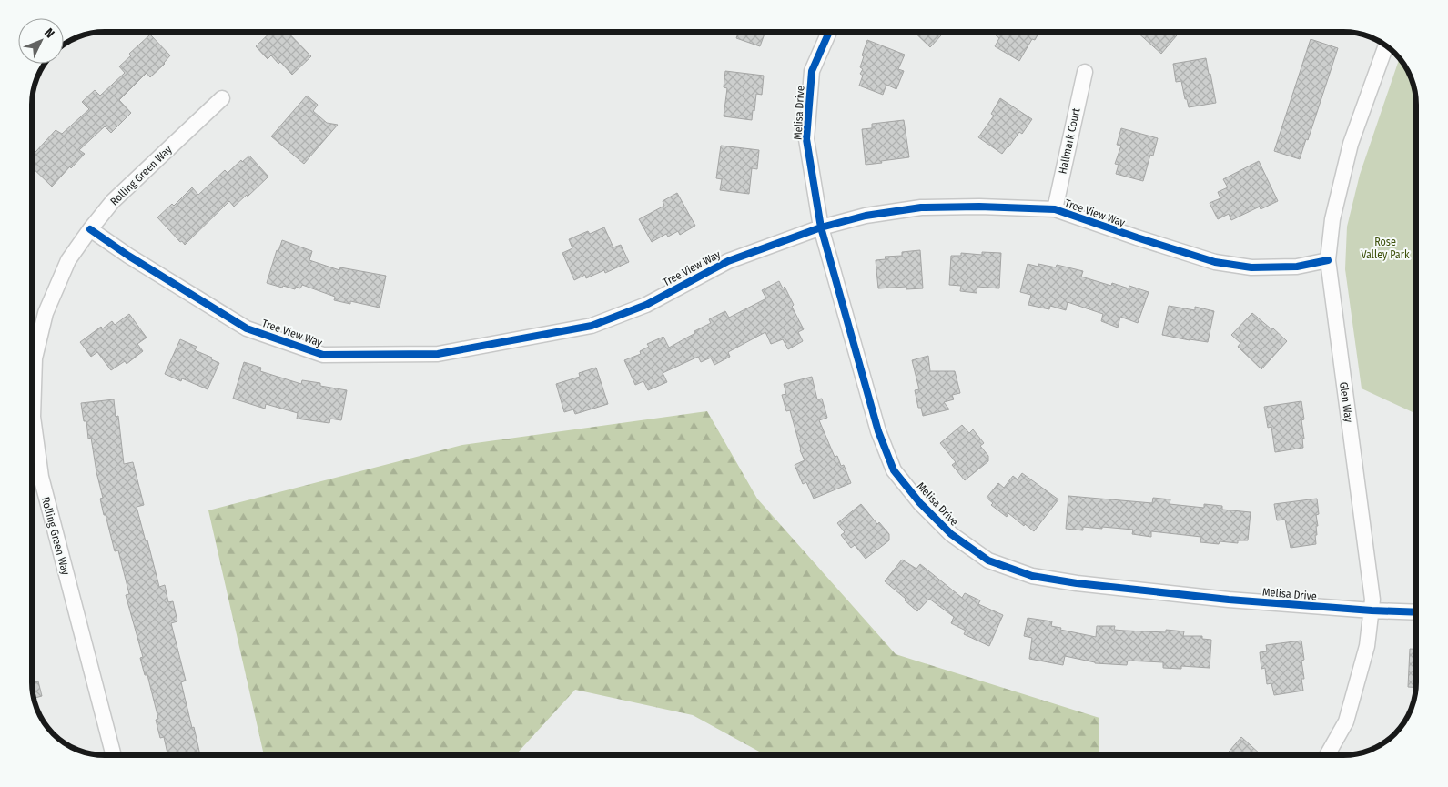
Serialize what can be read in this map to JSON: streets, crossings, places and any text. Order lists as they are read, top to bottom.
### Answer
{
  "streets": {
    "street": [
      "Melisa Drive",
      "Hallmark Court",
      "Rolling Green Way",
      "Tree View Way",
      "Glen Way"
    ]
  },
  "crossings": [
    ["Melisa Drive", "Tree View Way"],
    ["Melisa Drive", "Glen Way"],
    ["Hallmark Court", "Tree View Way"],
    ["Rolling Green Way", "Tree View Way"],
    ["Tree View Way", "Glen Way"]
  ],
  "parks": ["Rose Valley Park"],
  "north": "top right"
}
